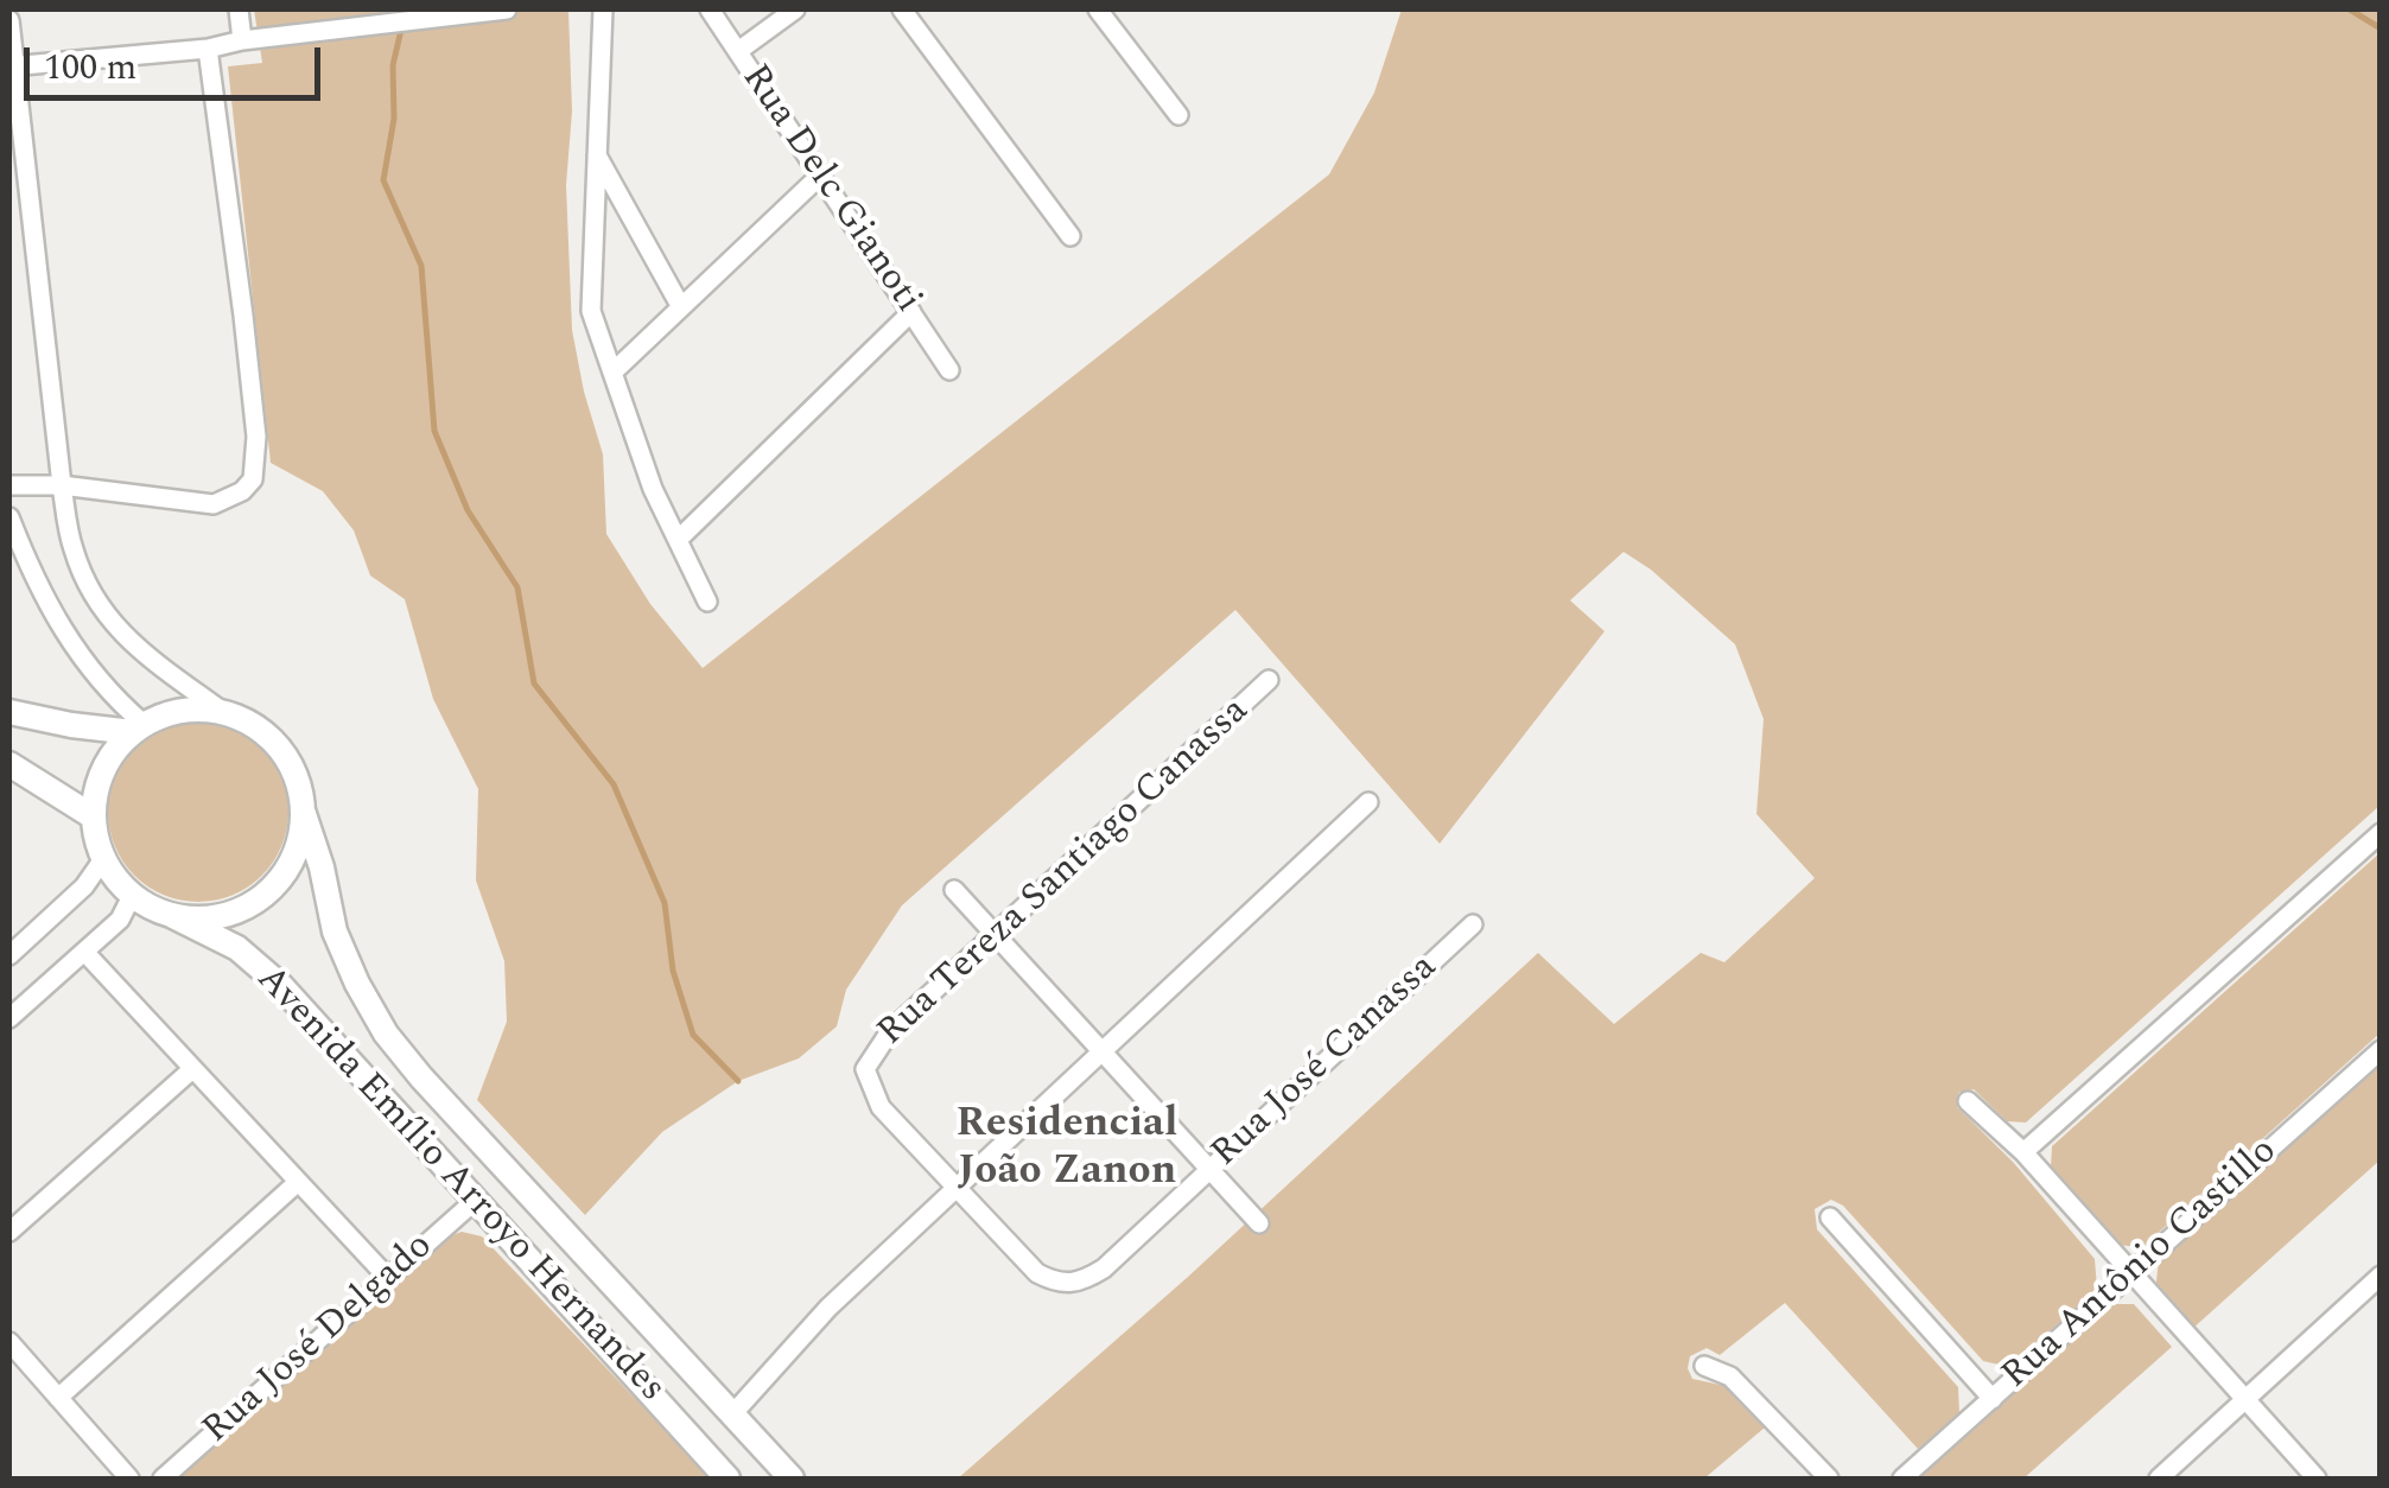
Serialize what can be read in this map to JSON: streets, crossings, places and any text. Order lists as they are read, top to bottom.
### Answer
{
  "streets": {
    "main road": ["Avenida Emílio Arroyo Hernandes"],
    "street": [
      "Rua Delc Gianoti",
      "Rua Tereza Santiago Canassa",
      "Rua José Canassa",
      "Rua Antônio Castillo",
      "Rua José Delgado"
    ]
  },
  "crossings": [
    ["Rua Tereza Santiago Canassa", "Rua José Canassa"],
    ["Avenida Emílio Arroyo Hernandes", "Rua José Delgado"]
  ],
  "districts": ["Residencial João Zanon"],
  "scale_bar": "100 m"
}
